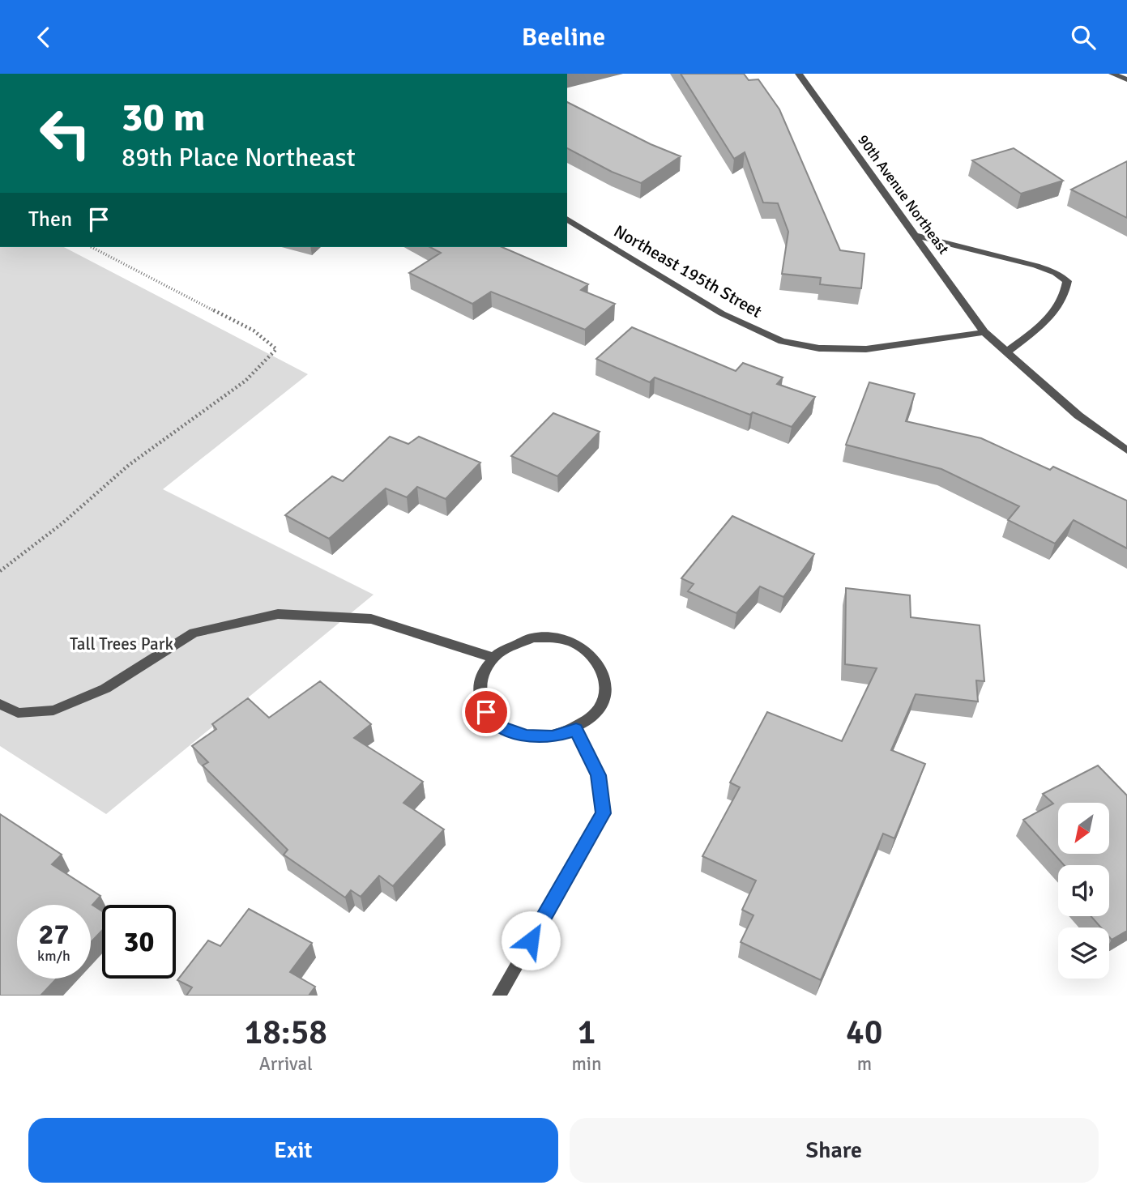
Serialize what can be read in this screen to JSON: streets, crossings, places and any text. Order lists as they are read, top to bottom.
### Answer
{
  "streets": {
    "street": ["90th Avenue Northeast", "Northeast 195th Street"]
  },
  "crossings": [
    ["90th Avenue Northeast", "Northeast 195th Street"]
  ],
  "parks": ["Tall Trees Park"],
  "north": "bottom left",
  "page": {
    "header": "Beeline",
    "turn": ["30 m", "89th Place Northeast"],
    "then": "Then",
    "speed": "27 km/h",
    "limit": "30",
    "eta": [
      "18:58",
      "Arrival",
      "1",
      "min",
      "40",
      "m"
    ],
    "buttons": ["Exit", "Share"]
  }
}
